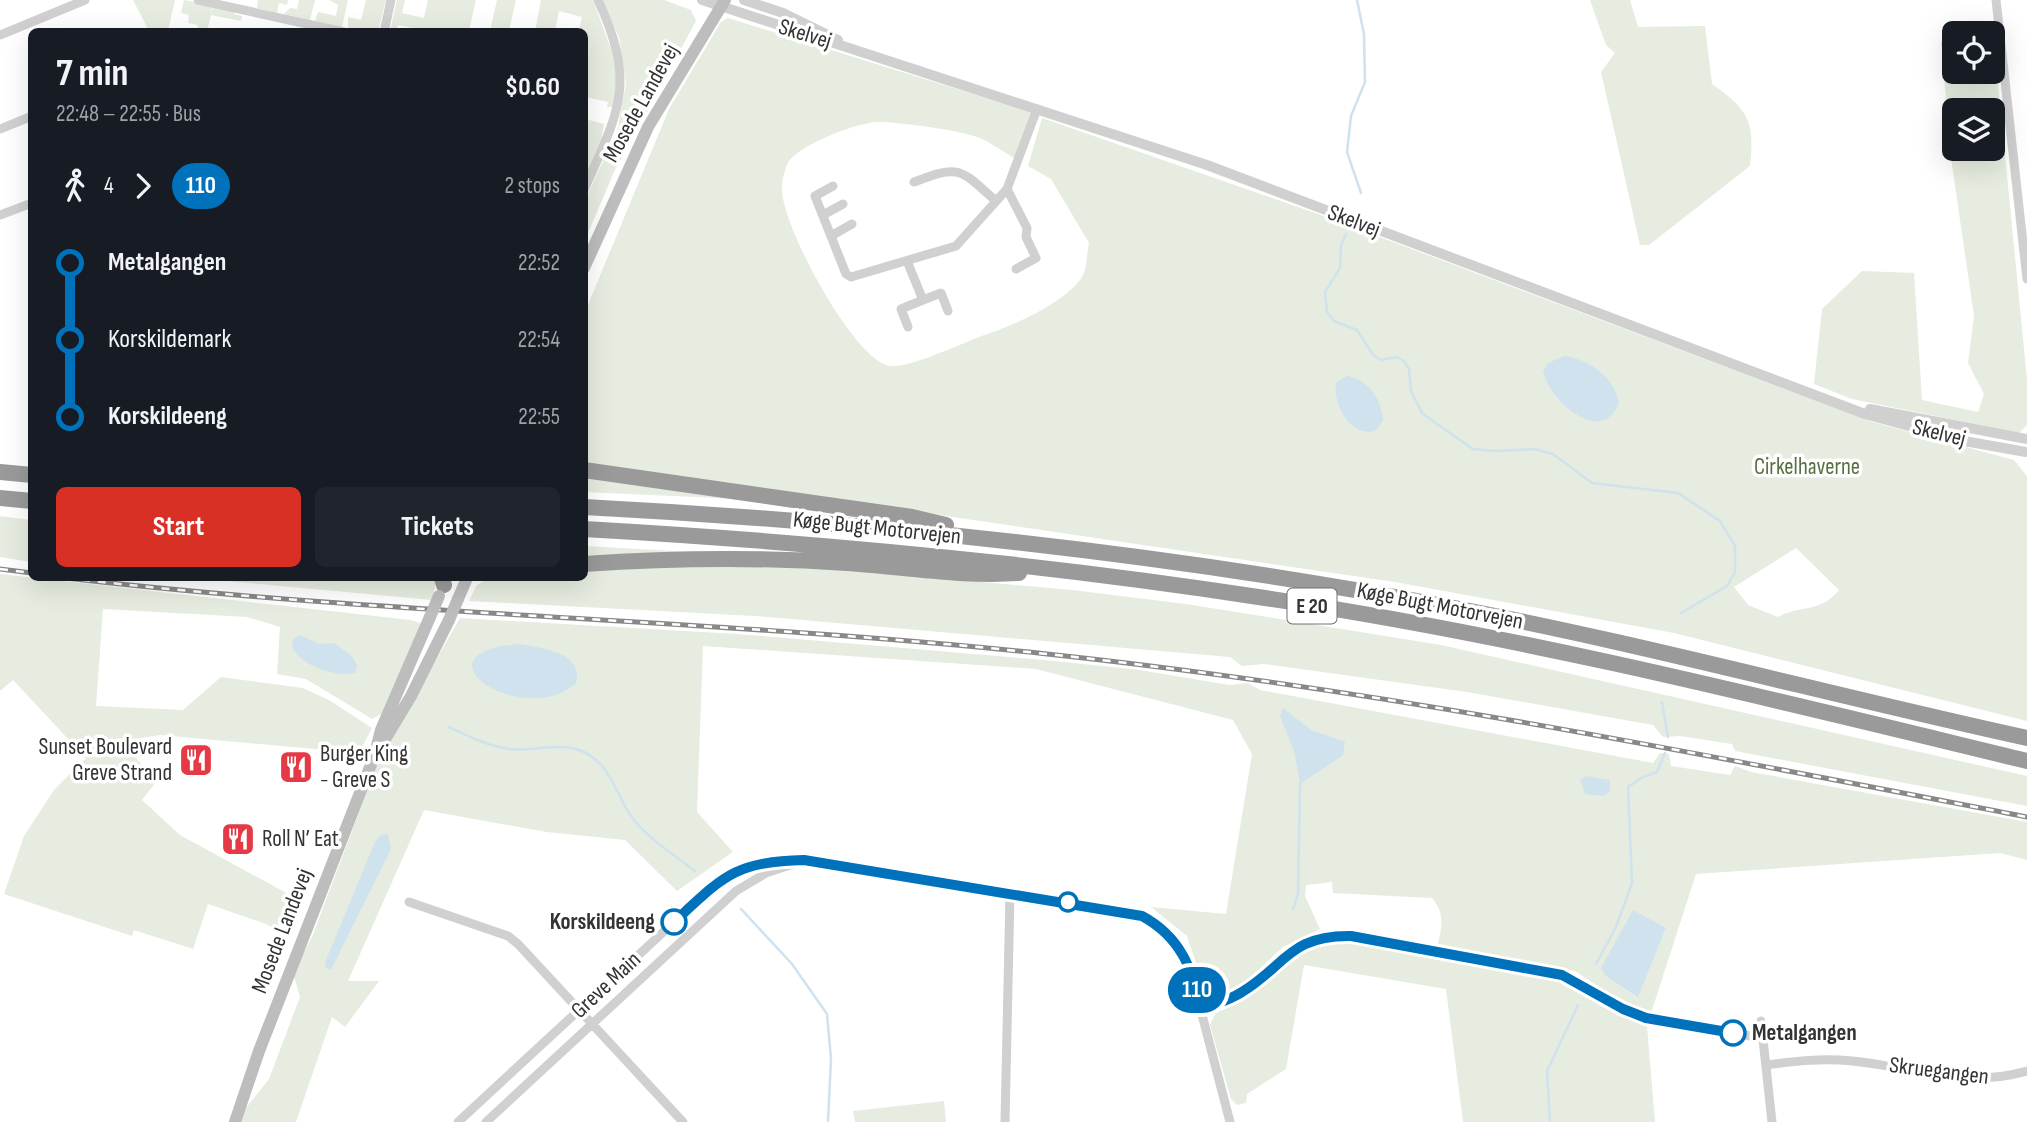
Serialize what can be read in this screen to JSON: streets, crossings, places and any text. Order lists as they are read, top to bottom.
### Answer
{
  "streets": {
    "highway": ["Køge Bugt Motorvejen", "E 20"],
    "main road": ["Mosede Landevej"],
    "street": ["Skelvej", "Greve Main", "Skruegangen"]
  },
  "crossings": [
    ["Skelvej", "Mosede Landevej"]
  ],
  "parks": ["Cirkelhaverne"],
  "places": {
    "restaurant": ["Sunset Boulevard Greve Strand", "Burger King - Greve S", "Roll N’ Eat"],
    "other": ["Korskildeeng", "Metalgangen"]
  },
  "lines": ["bus line 110"],
  "page": {
    "on_map": "110",
    "heading": ["7 min", "22:48 – 22:55 · Bus", "$0.60"],
    "legs": ["4", "110", "2 stops"],
    "list": [
      {
        "name": "Metalgangen",
        "value": "22:52"
      },
      {
        "name": "Korskildemark",
        "value": "22:54"
      },
      {
        "name": "Korskildeeng",
        "value": "22:55"
      }
    ],
    "buttons": ["Start", "Tickets"]
  }
}
